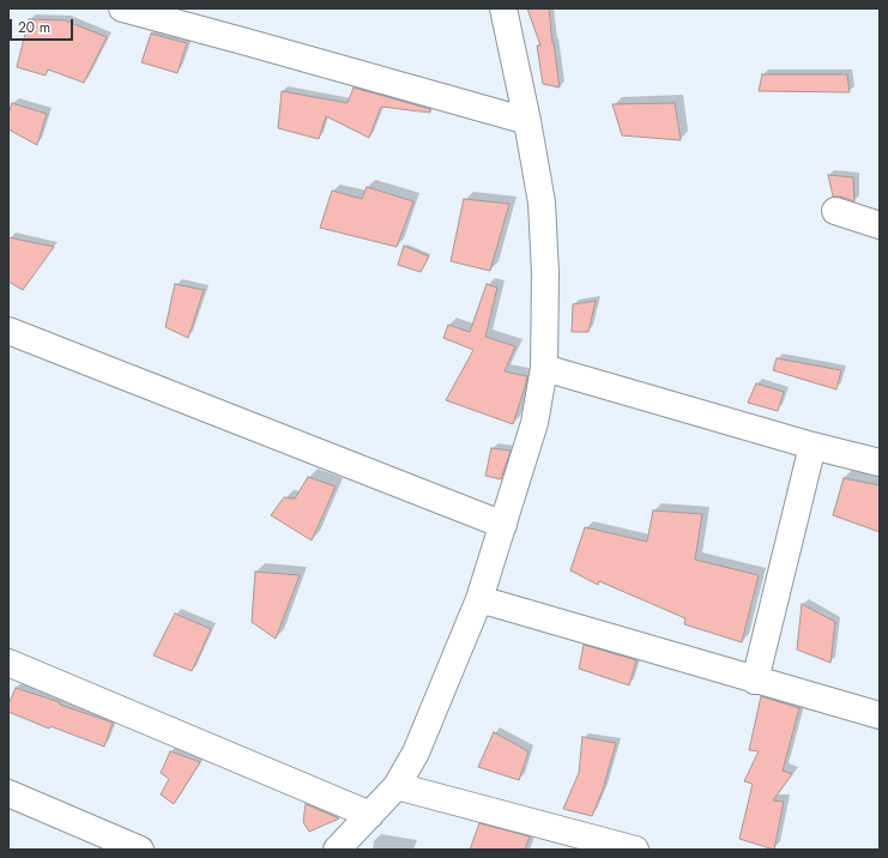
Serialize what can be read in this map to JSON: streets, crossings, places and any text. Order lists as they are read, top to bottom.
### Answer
{
  "scale_bar": "20 m"
}
